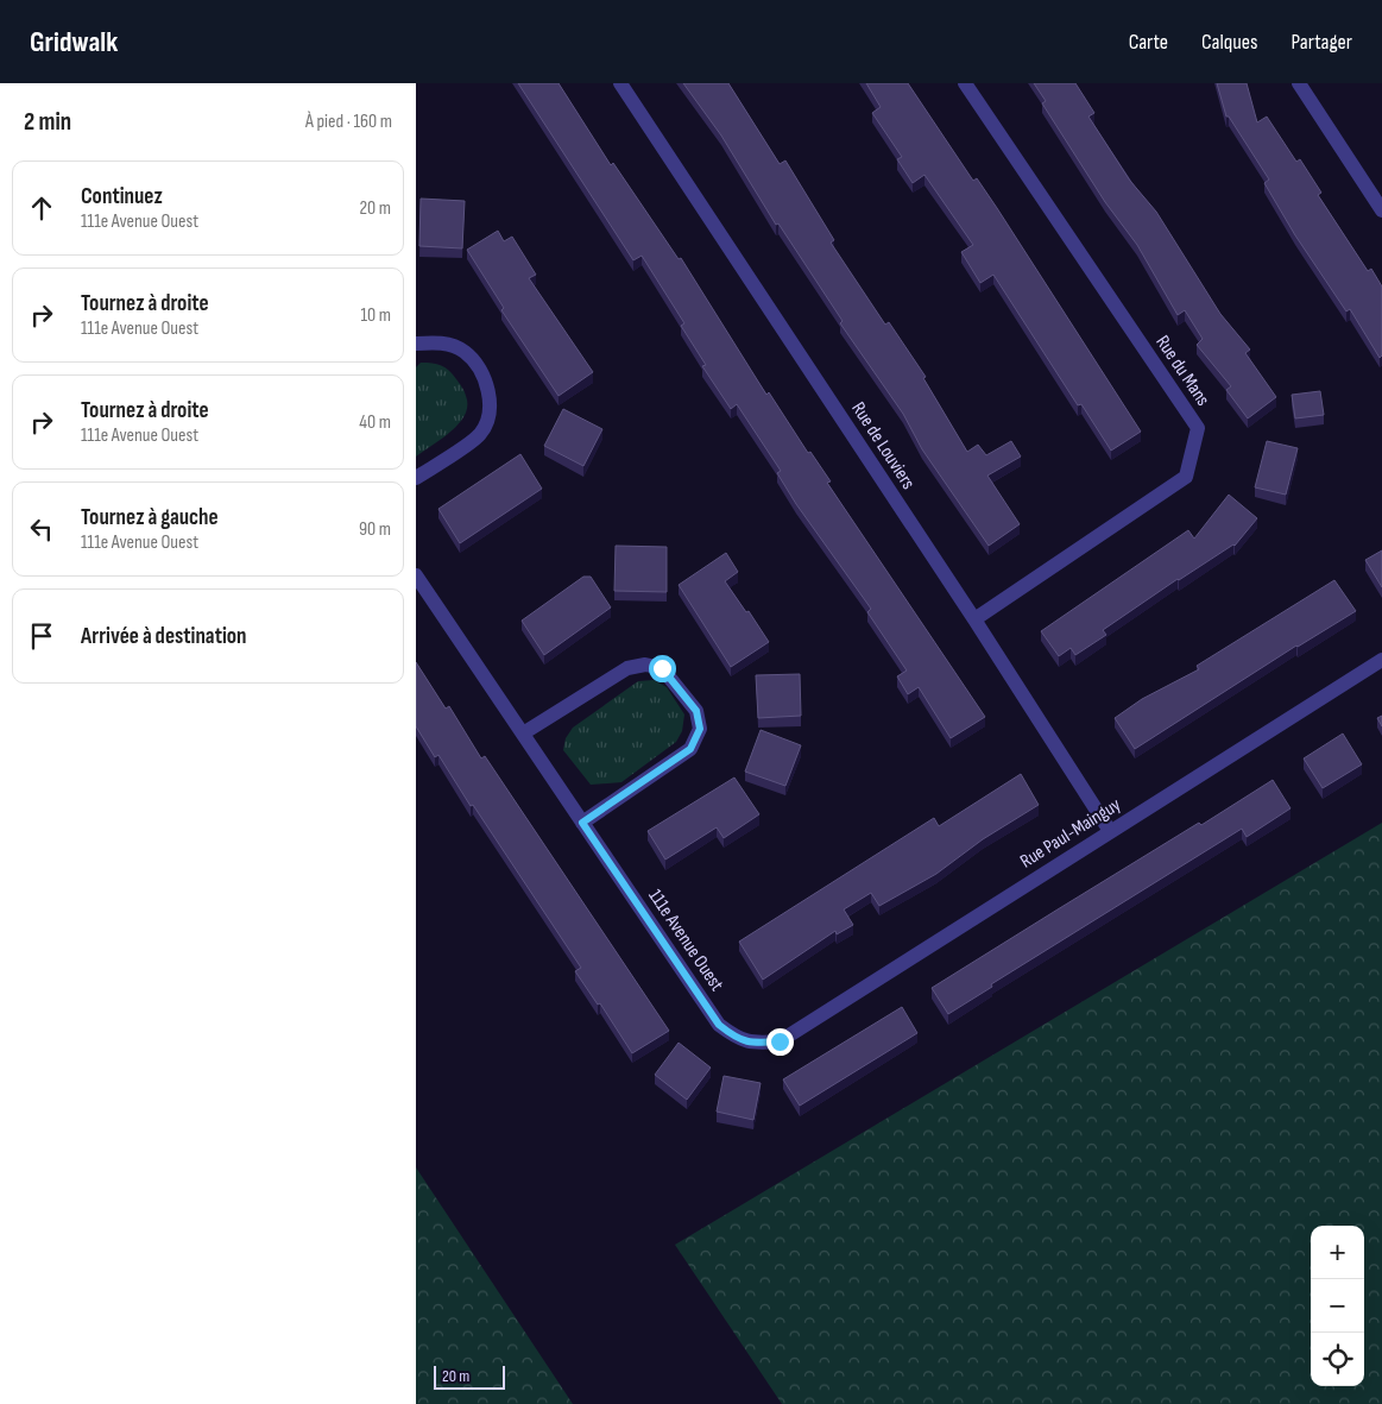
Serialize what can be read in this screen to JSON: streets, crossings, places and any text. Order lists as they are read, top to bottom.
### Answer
{
  "streets": {
    "street": [
      "Rue du Mans",
      "Rue de Louviers",
      "Rue Paul-Mainguy",
      "111e Avenue Ouest"
    ]
  },
  "crossings": [
    ["Rue du Mans", "Rue de Louviers"],
    ["Rue de Louviers", "Rue Paul-Mainguy"],
    ["Rue Paul-Mainguy", "111e Avenue Ouest"]
  ],
  "scale_bar": "20 m",
  "page": {
    "header": "Gridwalk",
    "nav": ["Carte", "Calques", "Partager"],
    "heading": ["2 min", "À pied · 160 m"],
    "list": [
      ["Continuez", "111e Avenue Ouest", "20 m"],
      ["Tournez à droite", "111e Avenue Ouest", "10 m"],
      ["Tournez à droite", "111e Avenue Ouest", "40 m"],
      ["Tournez à gauche", "111e Avenue Ouest", "90 m"],
      "Arrivée à destination"
    ],
    "map_buttons": ["+", "−"],
    "scale": "20 m"
  }
}
